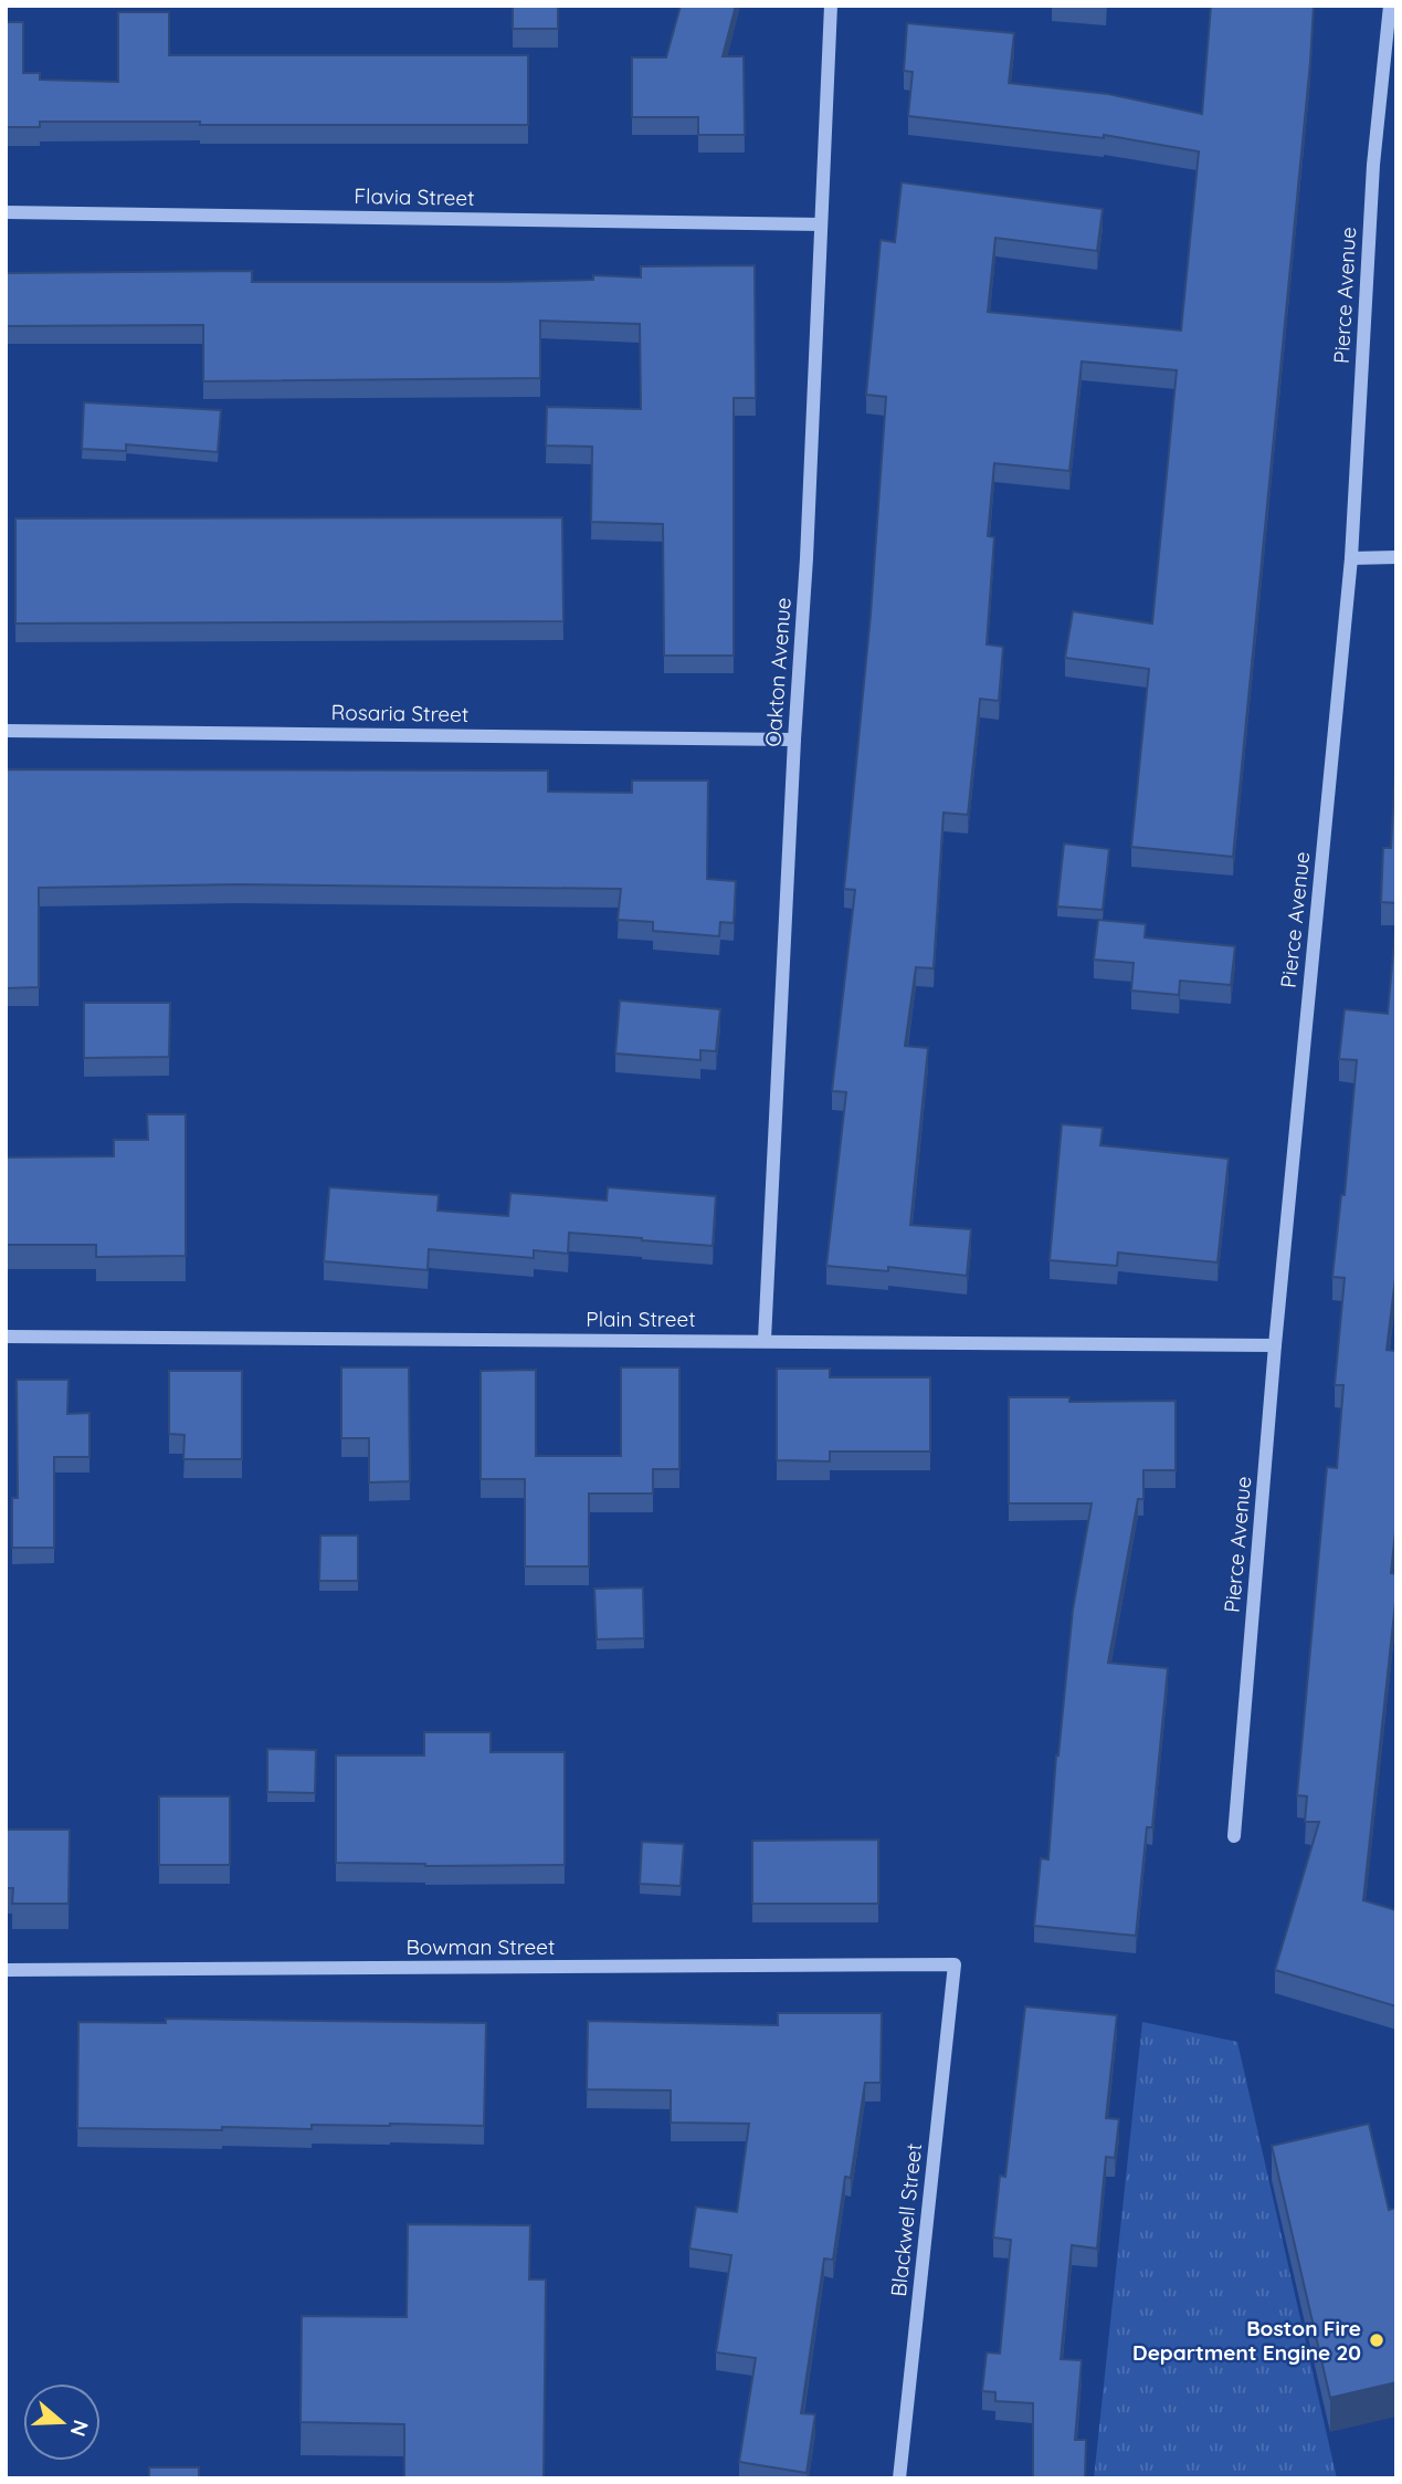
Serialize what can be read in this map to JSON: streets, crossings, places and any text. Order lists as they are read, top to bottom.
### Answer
{
  "streets": {
    "street": [
      "Flavia Street",
      "Pierce Avenue",
      "Oakton Avenue",
      "Rosaria Street",
      "Plain Street",
      "Bowman Street",
      "Blackwell Street"
    ]
  },
  "crossings": [
    ["Flavia Street", "Oakton Avenue"],
    ["Pierce Avenue", "Plain Street"],
    ["Oakton Avenue", "Rosaria Street"],
    ["Oakton Avenue", "Plain Street"],
    ["Bowman Street", "Blackwell Street"]
  ],
  "places": ["Boston Fire Department Engine 20"],
  "north": "right"
}
